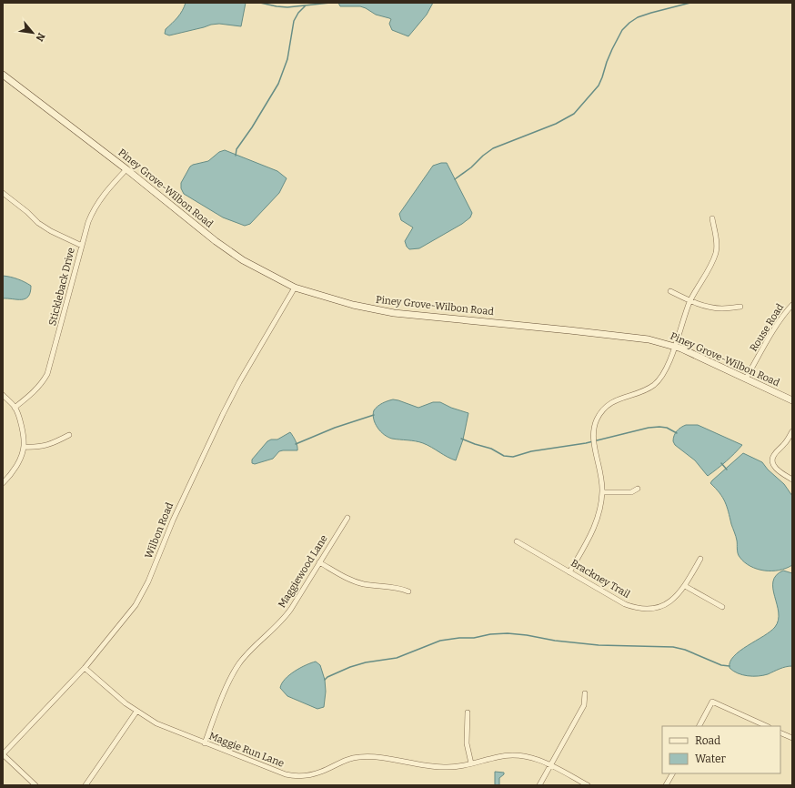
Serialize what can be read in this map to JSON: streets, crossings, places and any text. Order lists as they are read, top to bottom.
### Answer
{
  "streets": {
    "street": [
      "Piney Grove-Wilbon Road",
      "Stickleback Drive",
      "Rouse Road",
      "Wilbon Road",
      "Maggiewood Lane",
      "Brackney Trail",
      "Maggie Run Lane"
    ]
  },
  "crossings": [
    ["Piney Grove-Wilbon Road", "Stickleback Drive"],
    ["Piney Grove-Wilbon Road", "Rouse Road"],
    ["Piney Grove-Wilbon Road", "Wilbon Road"],
    ["Wilbon Road", "Maggie Run Lane"],
    ["Maggiewood Lane", "Maggie Run Lane"]
  ],
  "legend": ["Road", "Water"],
  "north": "bottom right"
}
